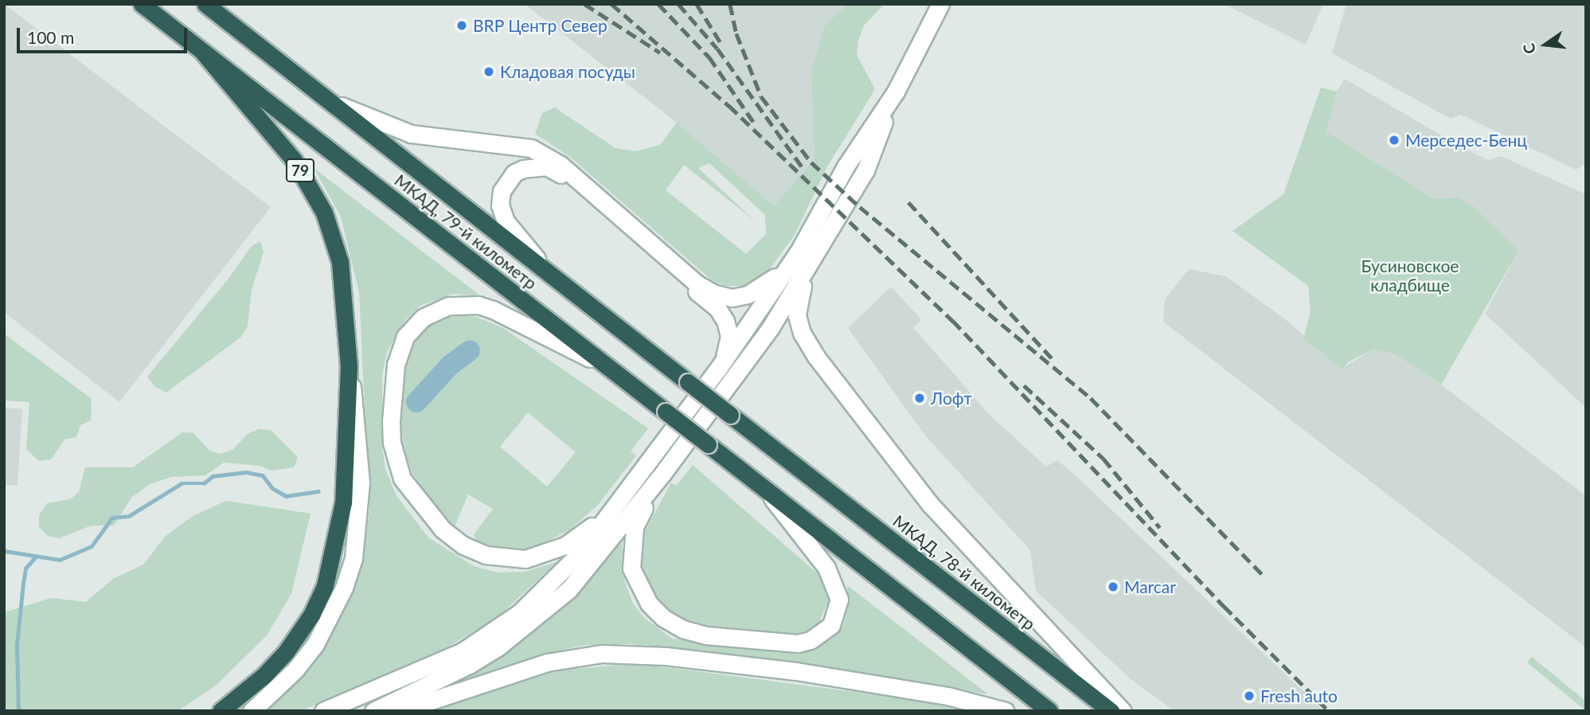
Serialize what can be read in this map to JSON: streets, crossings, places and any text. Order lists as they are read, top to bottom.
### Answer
{
  "streets": {
    "highway": ["79", "МКАД, 79-й километр", "МКАД, 78-й километр"]
  },
  "crossings": [
    ["79", "МКАД, 79-й километр"],
    ["МКАД, 79-й километр", "МКАД, 78-й километр"]
  ],
  "parks": ["Бусиновское кладбище"],
  "places": [
    "BRP Центр Север",
    "Кладовая посуды",
    "Мерседес-Бенц",
    "Лофт",
    "Marcar",
    "Fresh auto"
  ],
  "scale_bar": "100 m",
  "north": "left"
}
